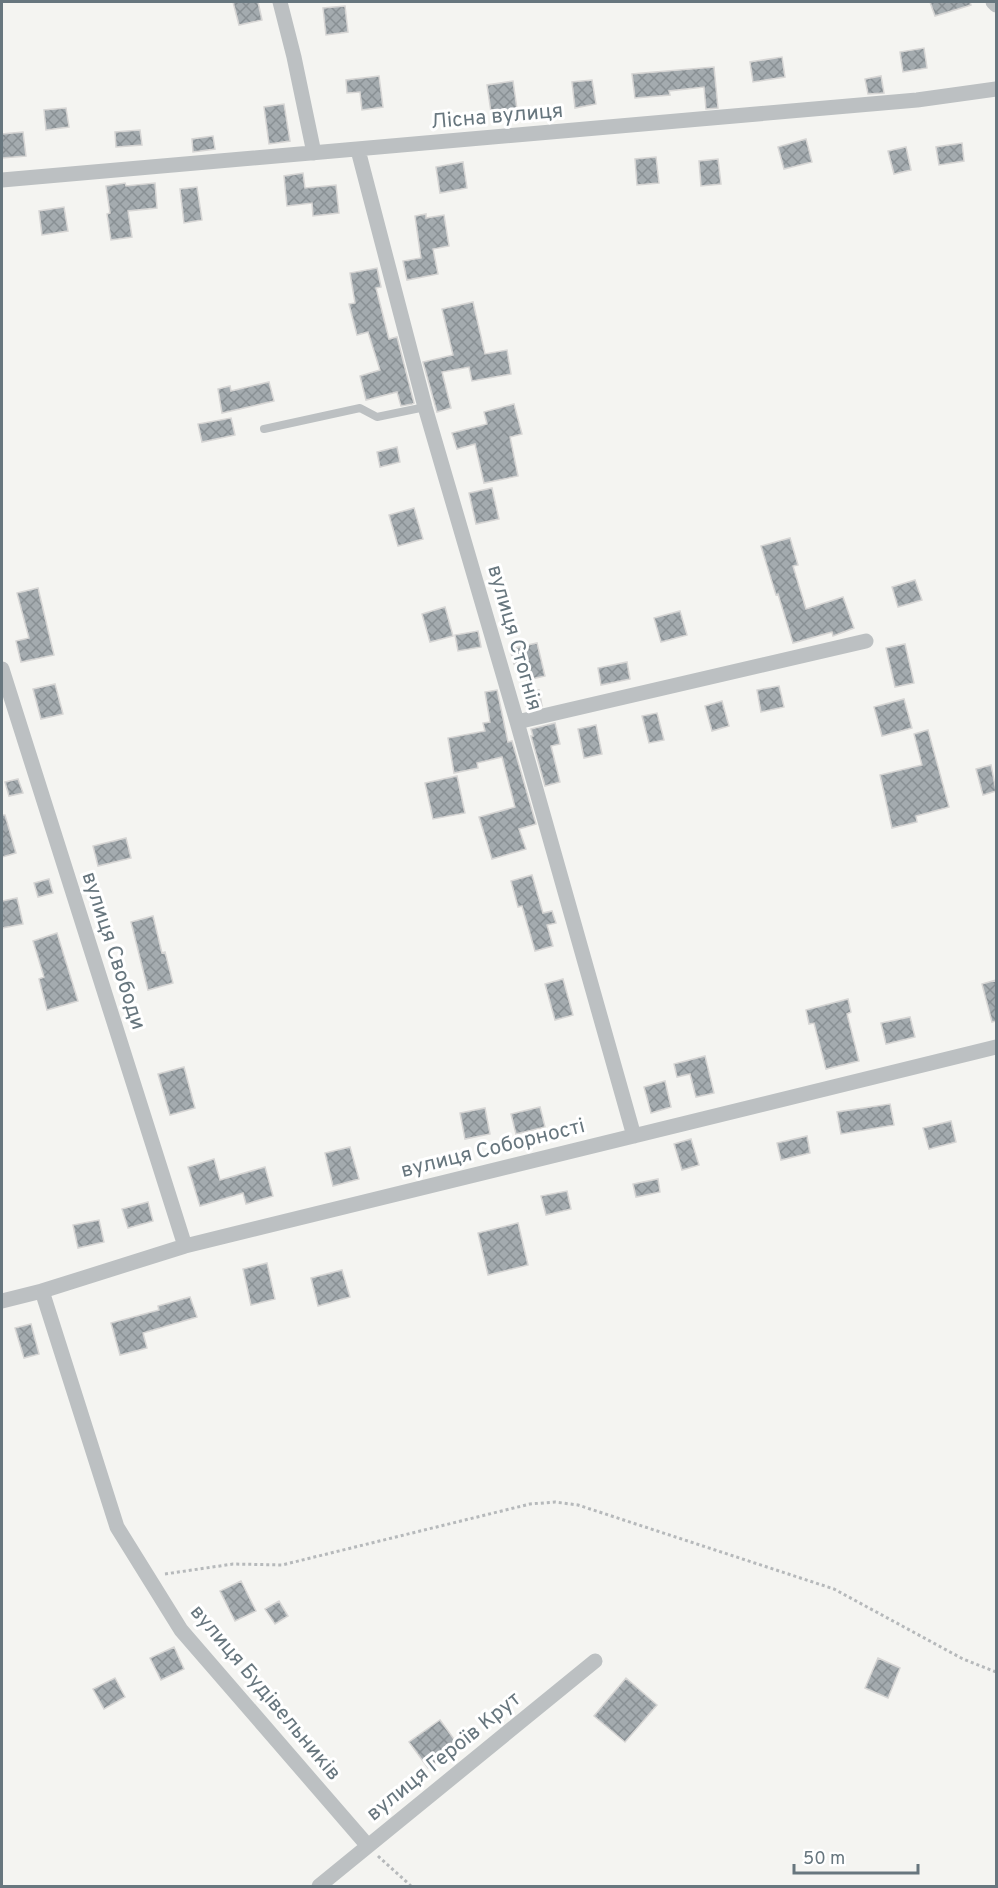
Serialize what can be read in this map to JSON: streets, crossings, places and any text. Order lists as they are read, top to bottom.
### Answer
{
  "streets": {
    "street": [
      "Лісна вулиця",
      "вулиця Стогнія",
      "вулиця Свободи",
      "вулиця Соборності",
      "вулиця Будівельників",
      "вулиця Героїв Крут"
    ]
  },
  "crossings": [
    ["Лісна вулиця", "вулиця Стогнія"],
    ["вулиця Стогнія", "вулиця Соборності"],
    ["вулиця Свободи", "вулиця Соборності"],
    ["вулиця Соборності", "вулиця Будівельників"],
    ["вулиця Будівельників", "вулиця Героїв Крут"]
  ],
  "scale_bar": "50 m"
}
